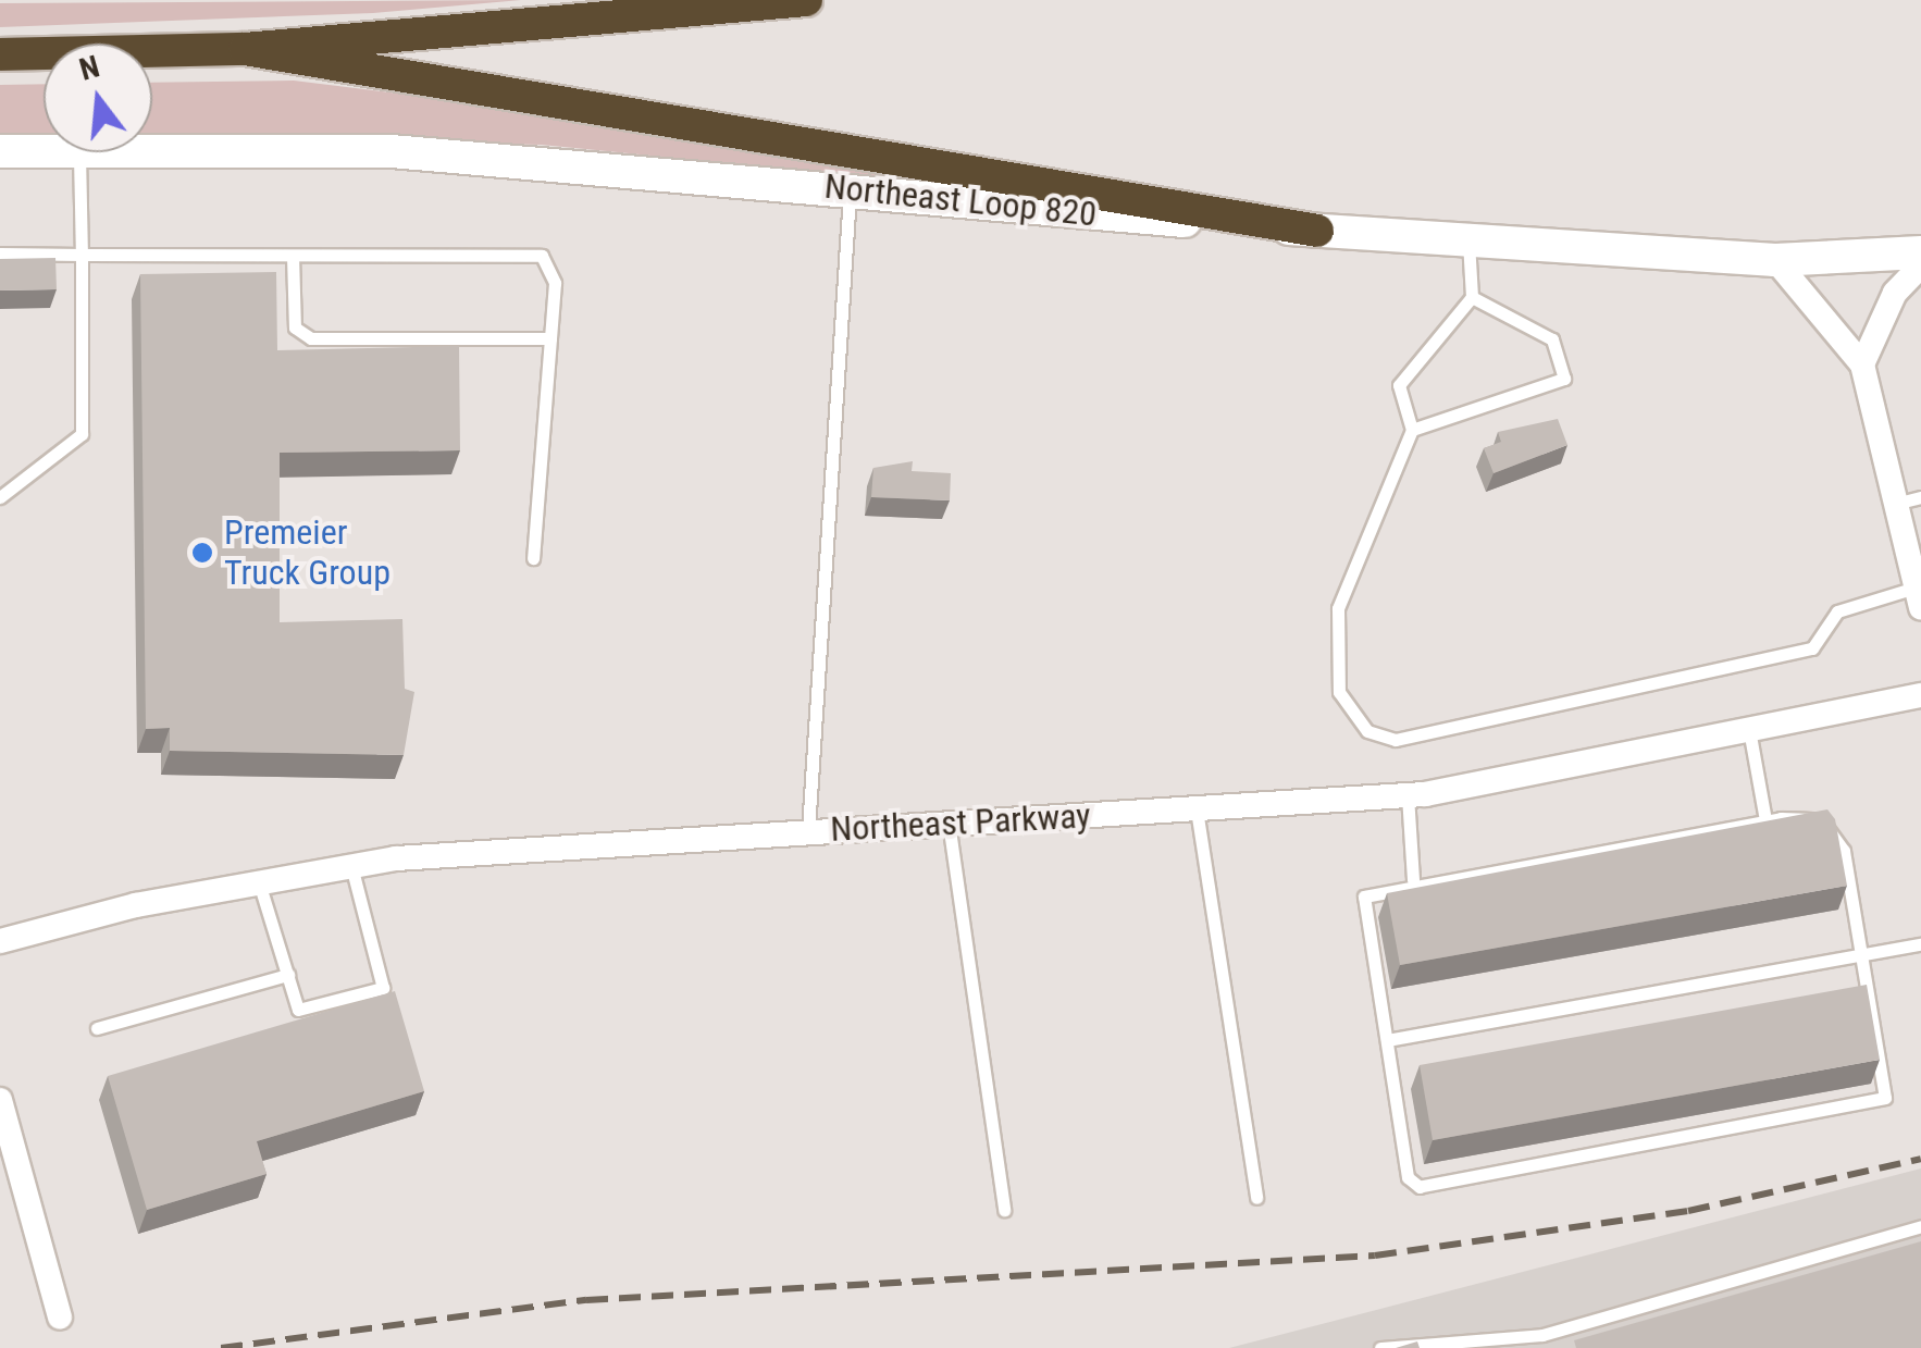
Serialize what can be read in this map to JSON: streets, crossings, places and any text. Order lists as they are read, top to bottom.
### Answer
{
  "streets": {
    "main road": ["Northeast Loop 820"],
    "street": ["Northeast Parkway"]
  },
  "places": ["Premeier Truck Group"],
  "north": "top"
}
